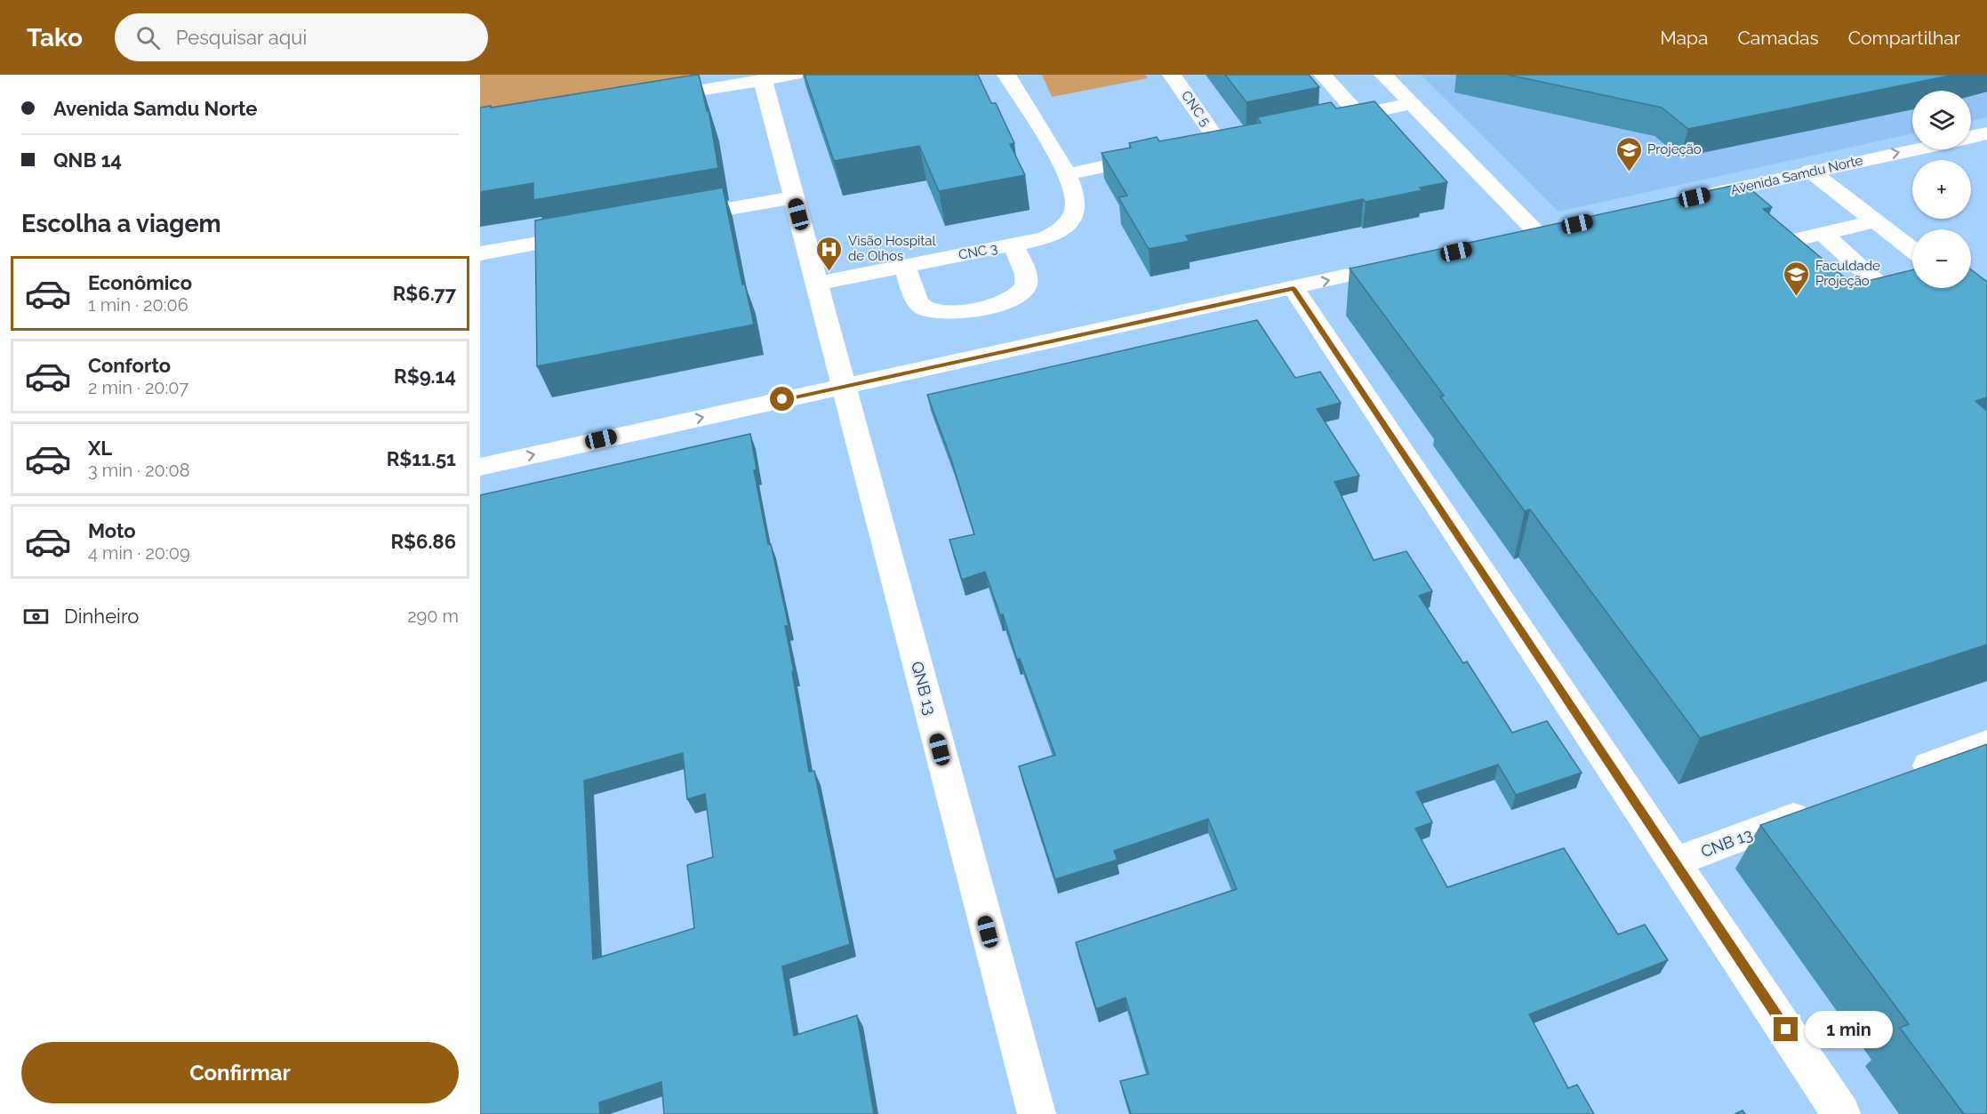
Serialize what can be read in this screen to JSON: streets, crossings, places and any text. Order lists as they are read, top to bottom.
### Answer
{
  "streets": {
    "street": [
      "CNC 5",
      "Avenida Samdu Norte",
      "CNC 3",
      "QNB 13",
      "CNB 13"
    ]
  },
  "crossings": [
    ["CNC 3", "QNB 13"]
  ],
  "places": {
    "school or university": ["Projeção", "Faculdade Projeção"],
    "hospital": ["Visão Hospital de Olhos"]
  },
  "page": {
    "header": "Tako",
    "search": "Pesquisar aqui",
    "nav": ["Mapa", "Camadas", "Compartilhar"],
    "banner": ["Avenida Samdu Norte", "QNB 14"],
    "map_buttons": ["+", "−"],
    "heading": "Escolha a viagem",
    "list": [
      {
        "name": "Econômico",
        "note": "1 min · 20:06",
        "value": "R$6.77"
      },
      {
        "name": "Conforto",
        "note": "2 min · 20:07",
        "value": "R$9.14"
      },
      {
        "name": "XL",
        "note": "3 min · 20:08",
        "value": "R$11.51"
      },
      {
        "name": "Moto",
        "note": "4 min · 20:09",
        "value": "R$6.86"
      }
    ],
    "pay": ["Dinheiro", "290 m"],
    "bubble": "1 min",
    "buttons": "Confirmar"
  }
}
